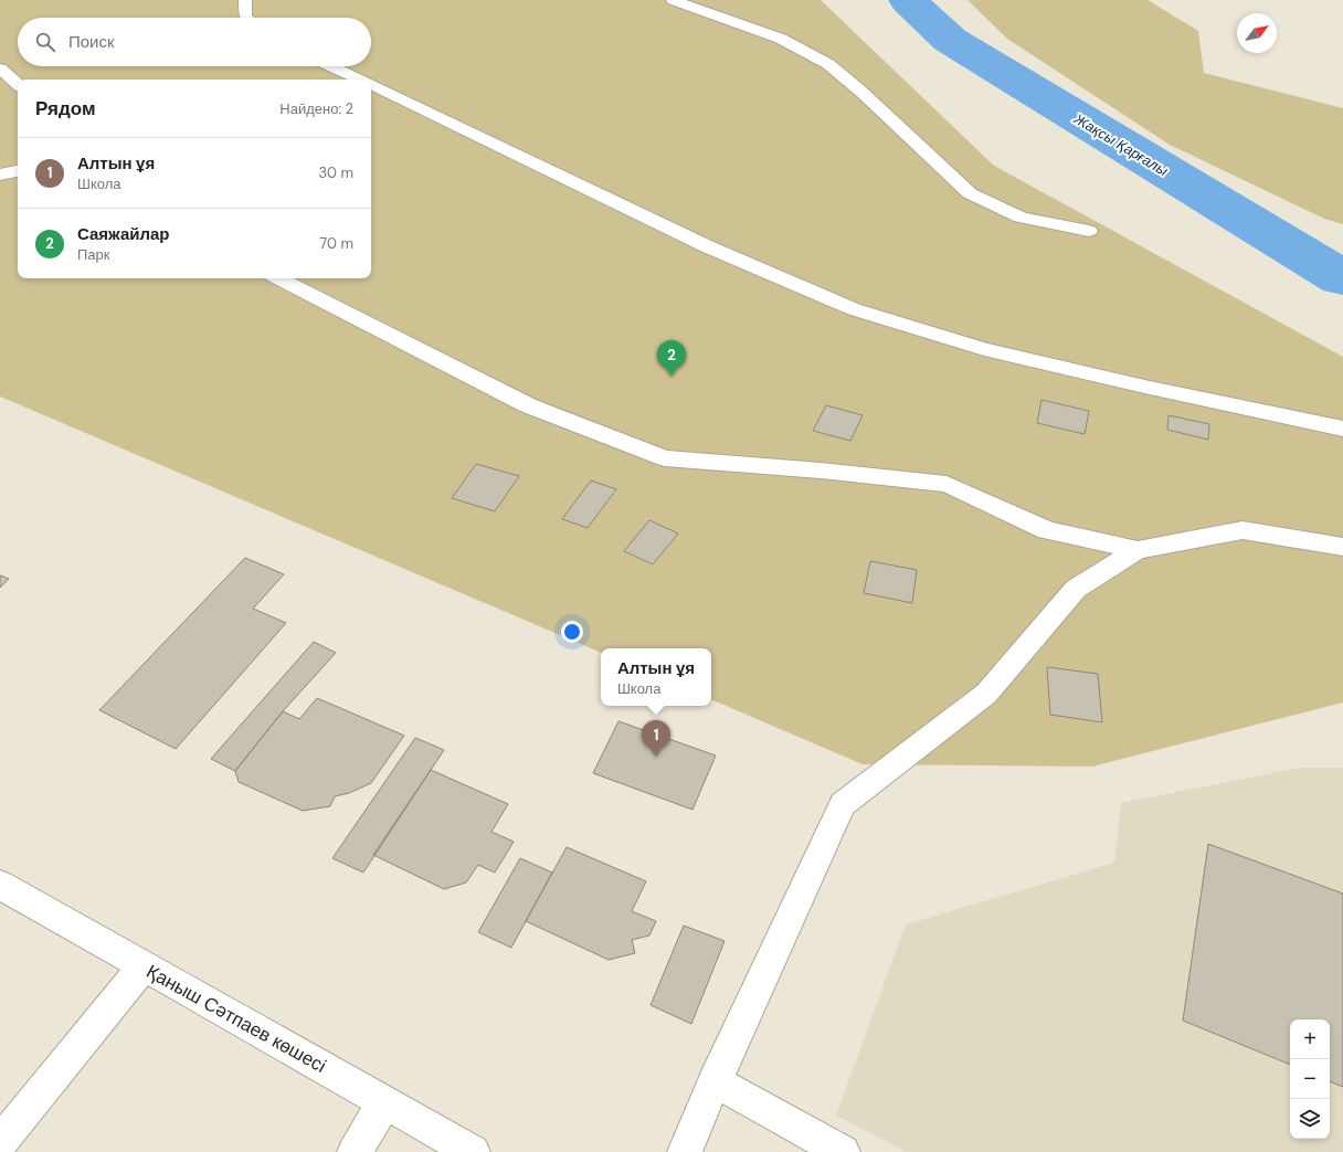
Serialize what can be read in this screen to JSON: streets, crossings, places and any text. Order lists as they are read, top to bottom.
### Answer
{
  "streets": {
    "street": ["Қаныш Сәтпаев көшесі"]
  },
  "water": ["Жақсы Қарғалы"],
  "north": "top right",
  "page": {
    "search": "Поиск",
    "heading": ["Рядом", "Найдено: 2"],
    "list": [
      {
        "mark": "1",
        "name": "Алтын ұя",
        "note": "Школа",
        "value": "30 m"
      },
      {
        "mark": "2",
        "name": "Саяжайлар",
        "note": "Парк",
        "value": "70 m"
      }
    ],
    "pins": ["2", "1"],
    "popup": ["Алтын ұя", "Школа"],
    "map_buttons": ["+", "−"]
  }
}
